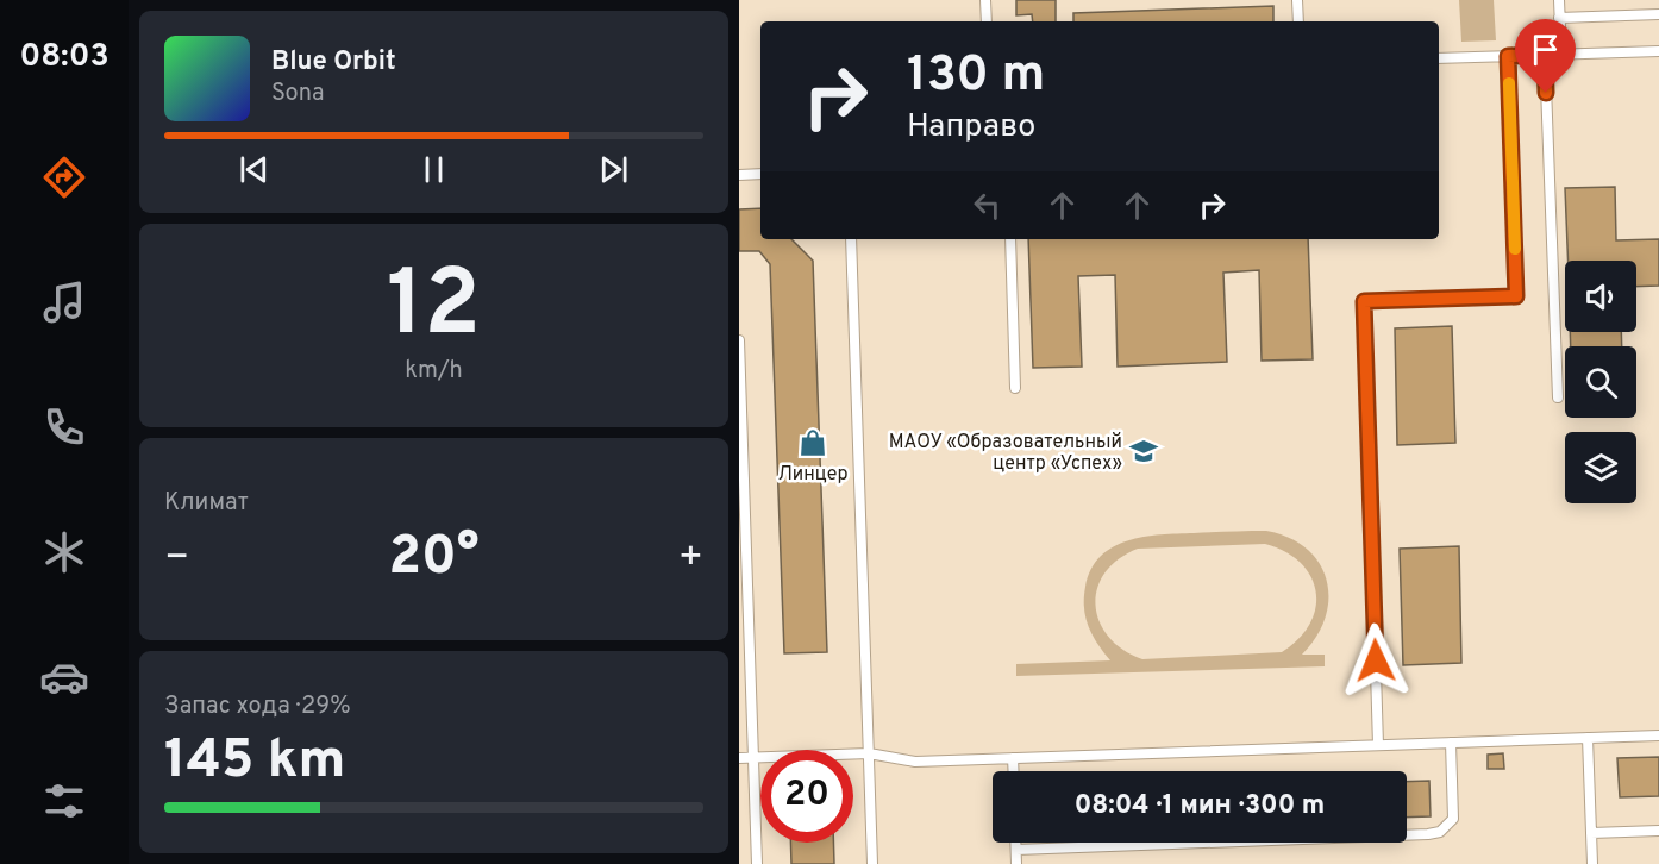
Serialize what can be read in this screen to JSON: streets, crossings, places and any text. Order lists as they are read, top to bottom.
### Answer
{
  "places": {
    "shop": ["Линцер"],
    "school or university": ["МАОУ «Образовательный центр «Успех»"]
  },
  "page": {
    "tabs": "08:03",
    "turn": ["130 m", "Направо"],
    "song": ["Blue Orbit", "Sona"],
    "tile": [
      ["12", "km/h"],
      "Климат",
      ["Запас хода · 29%", "145 km"]
    ],
    "heat": ["−", "20°", "+"],
    "limit": "20",
    "trip": "08:04 · 1 мин · 300 m"
  }
}
